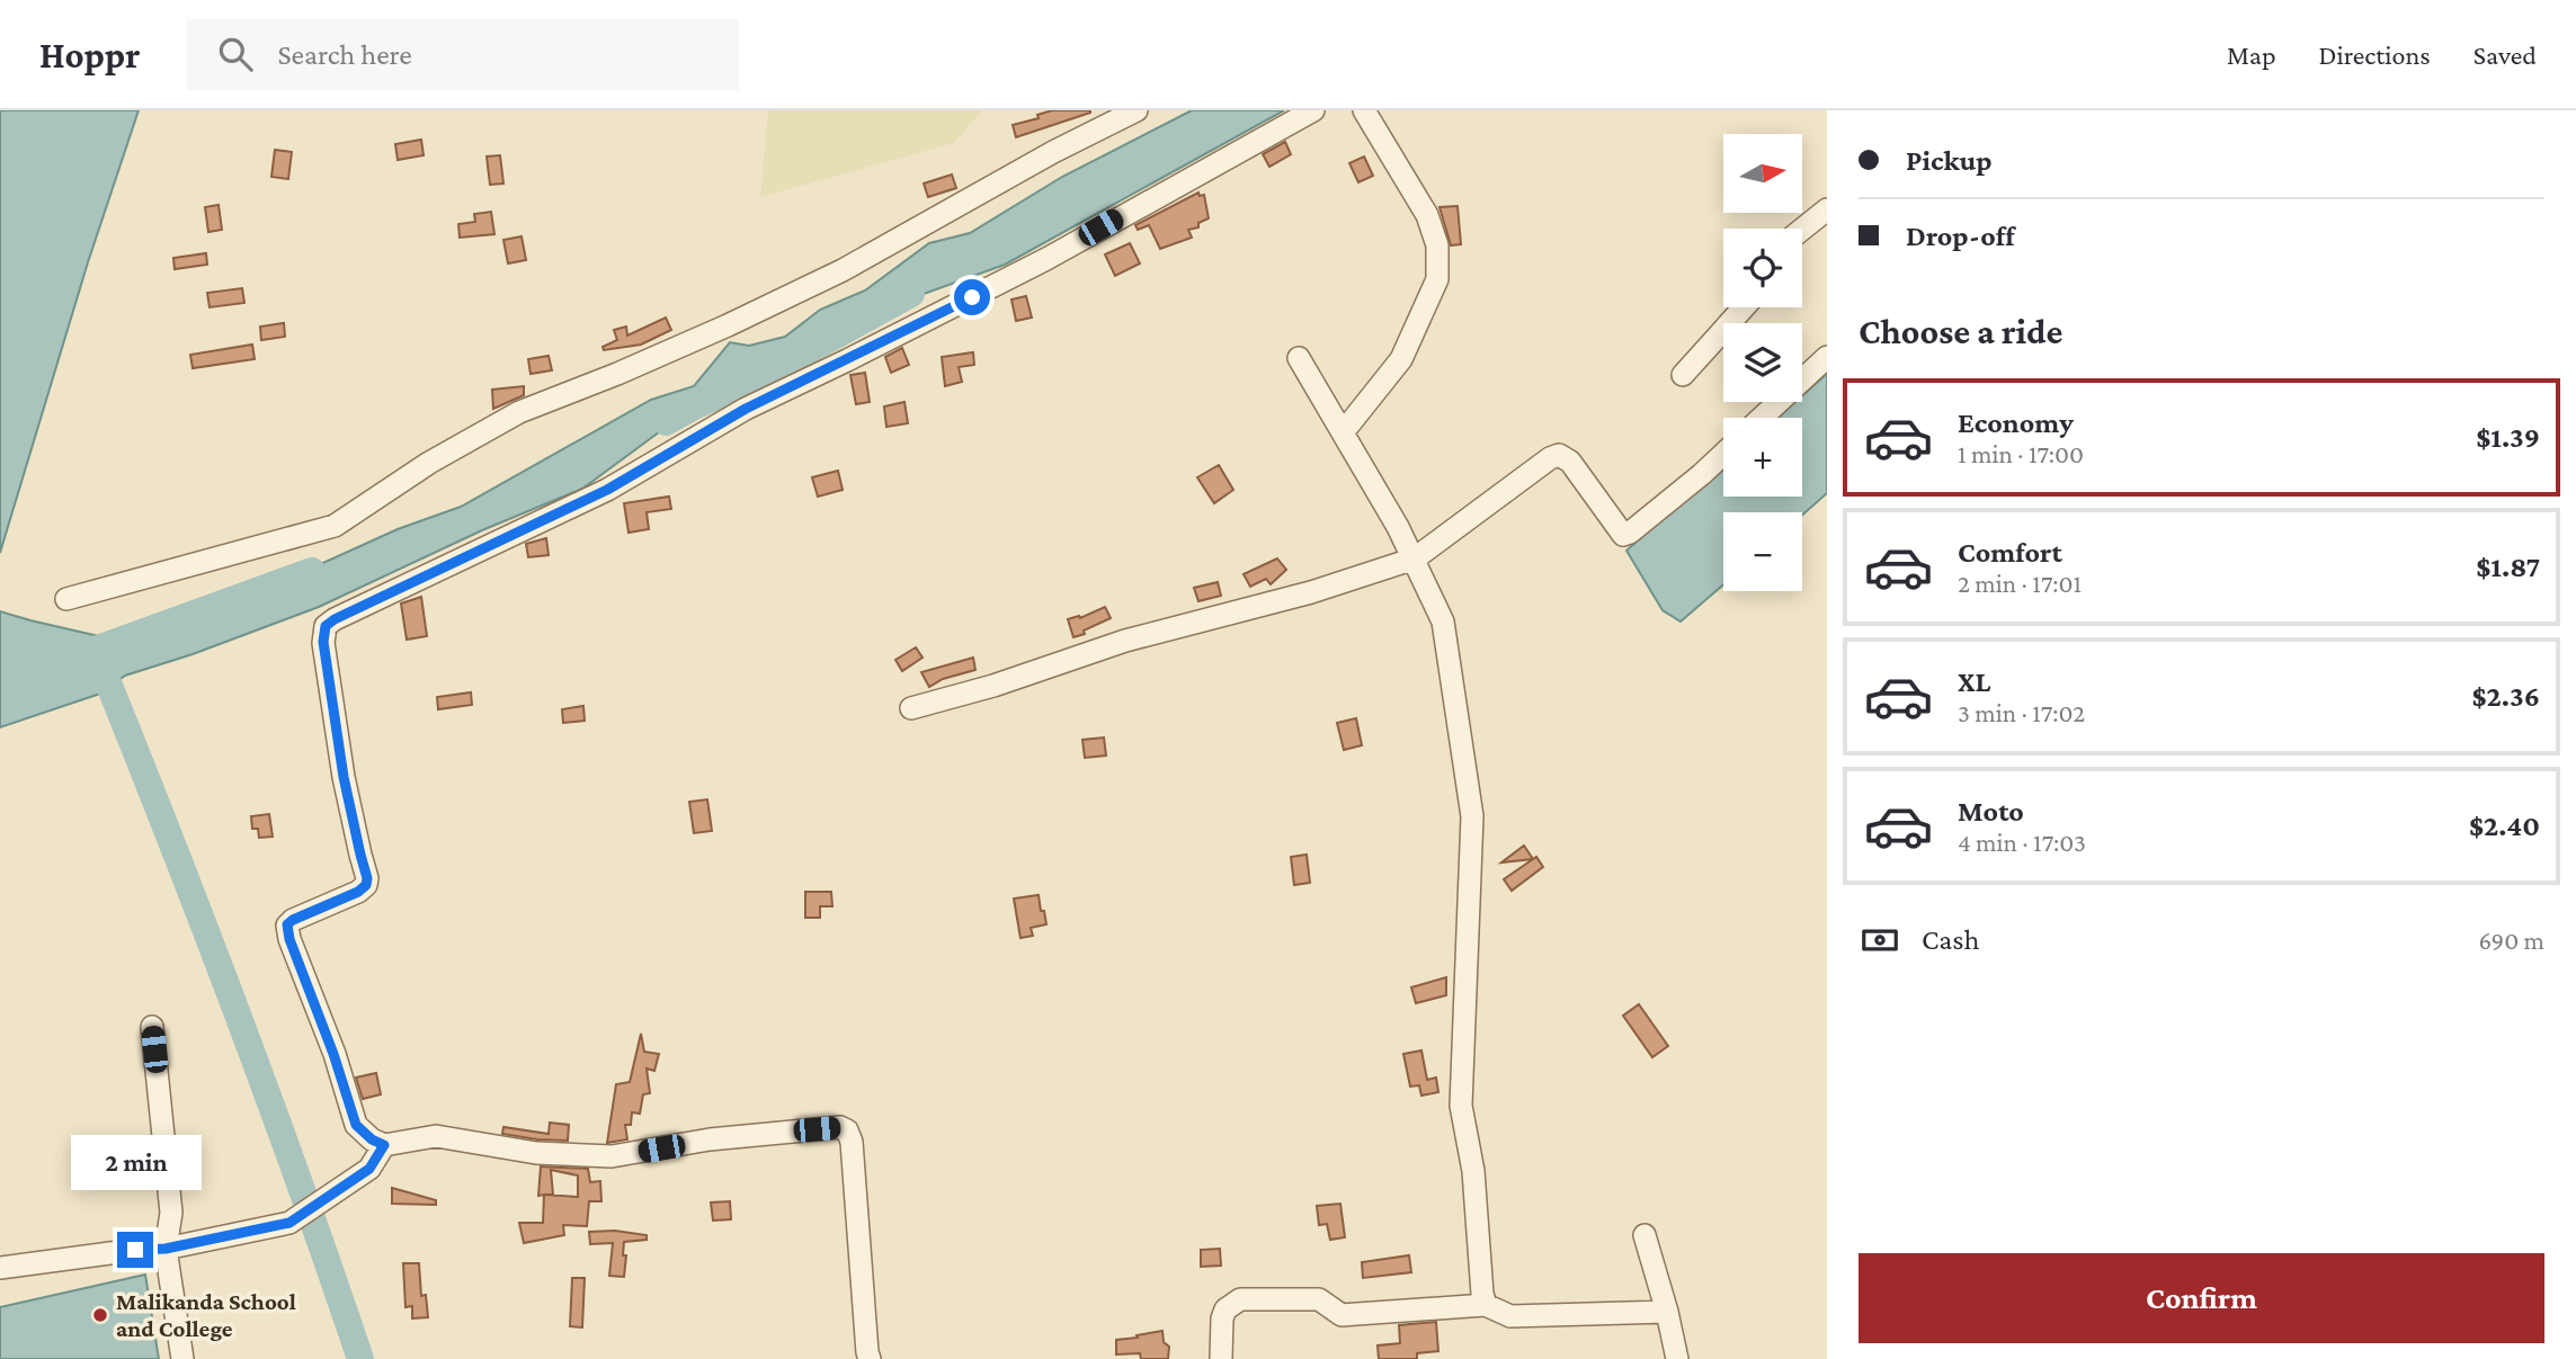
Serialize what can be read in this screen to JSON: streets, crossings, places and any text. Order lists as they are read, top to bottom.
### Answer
{
  "places": ["Malikanda School and College"],
  "north": "right",
  "page": {
    "header": "Hoppr",
    "search": "Search here",
    "nav": ["Map", "Directions", "Saved"],
    "banner": ["Pickup", "Drop-off"],
    "map_buttons": ["+", "−"],
    "heading": "Choose a ride",
    "list": [
      {
        "name": "Economy",
        "note": "1 min · 17:00",
        "value": "$1.39"
      },
      {
        "name": "Comfort",
        "note": "2 min · 17:01",
        "value": "$1.87"
      },
      {
        "name": "XL",
        "note": "3 min · 17:02",
        "value": "$2.36"
      },
      {
        "name": "Moto",
        "note": "4 min · 17:03",
        "value": "$2.40"
      }
    ],
    "pay": ["Cash", "690 m"],
    "bubble": "2 min",
    "buttons": "Confirm"
  }
}
